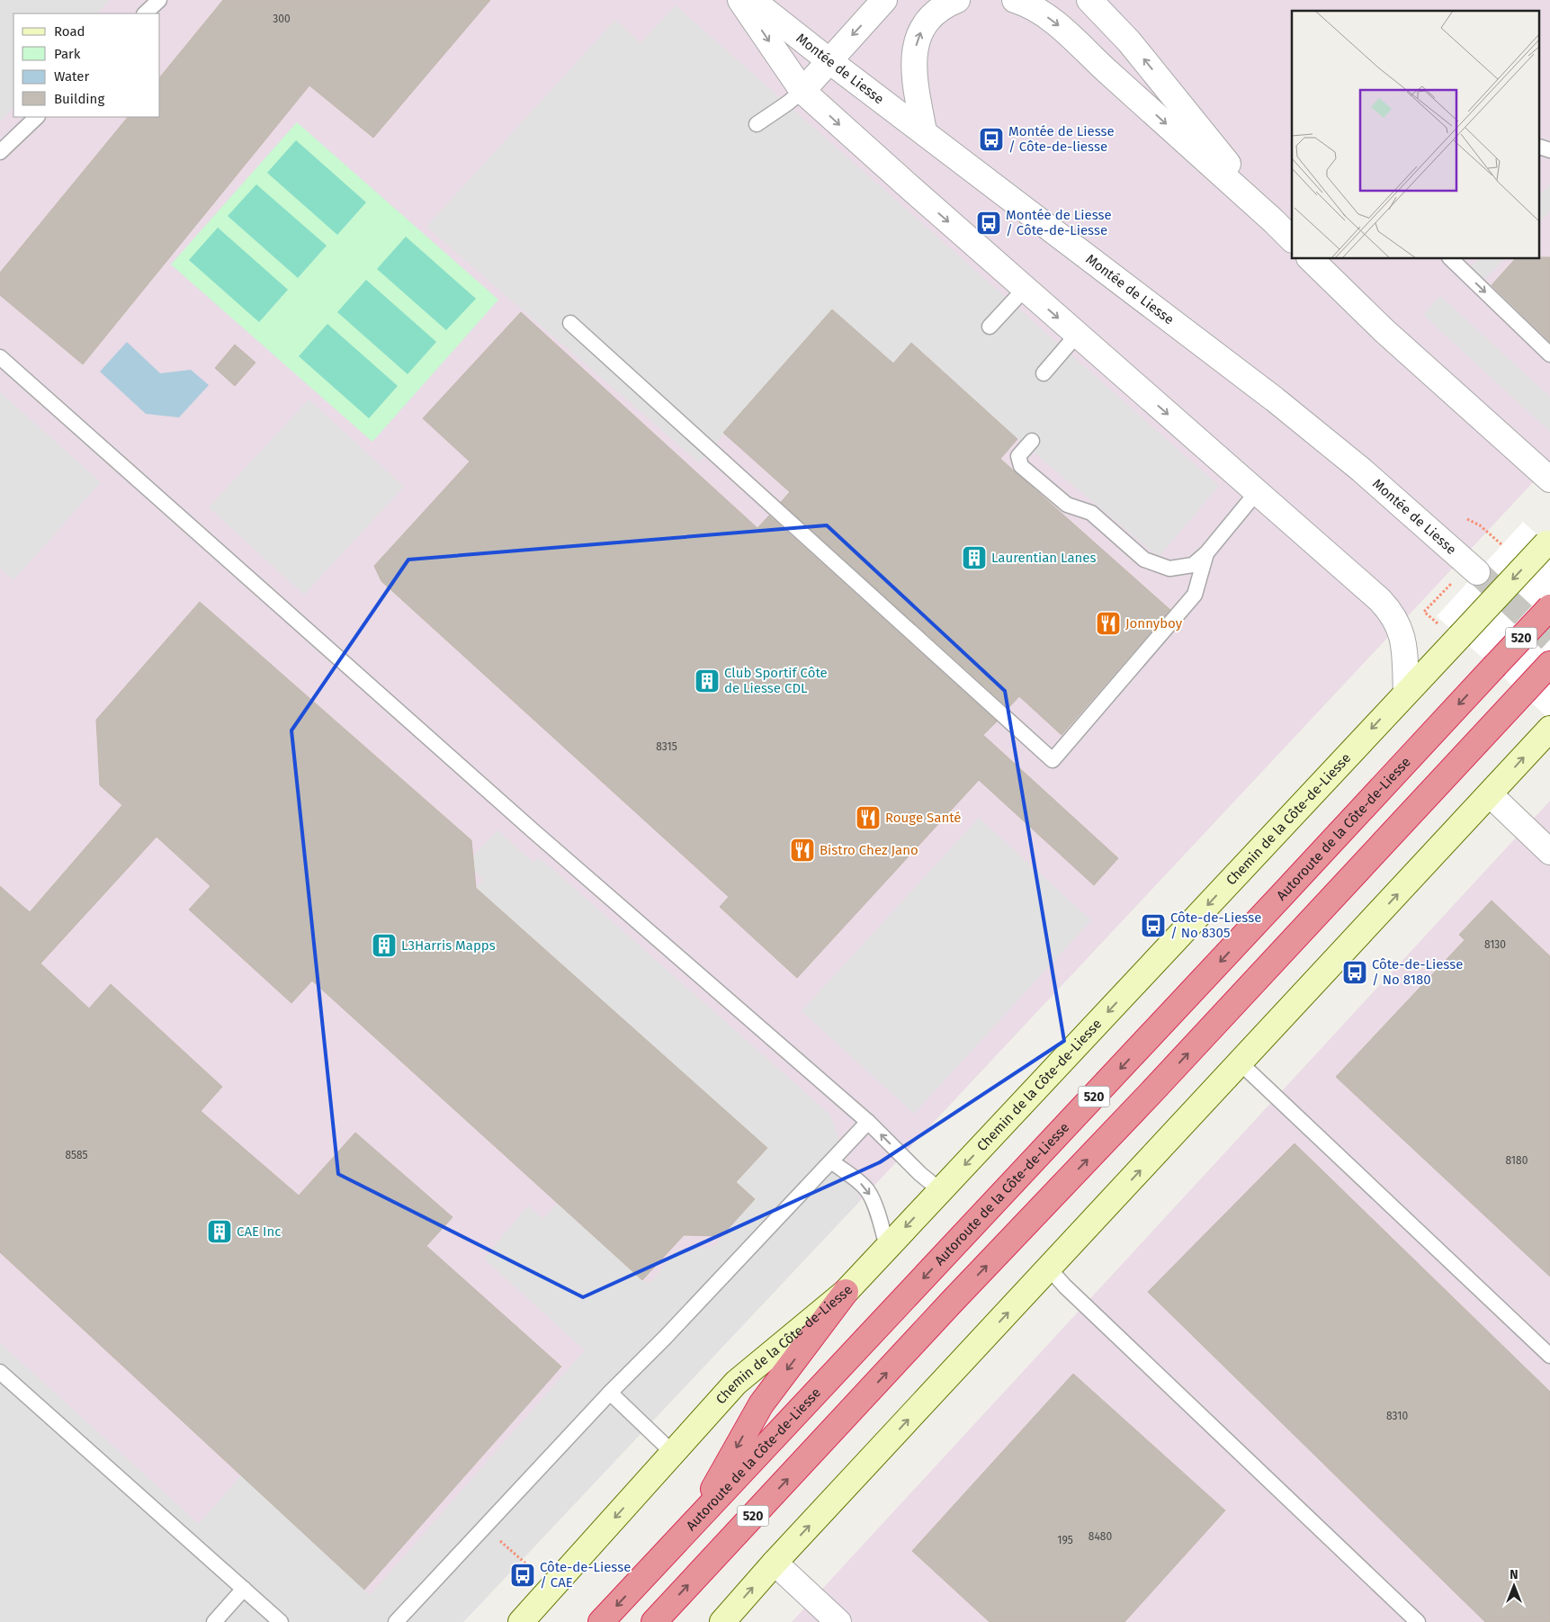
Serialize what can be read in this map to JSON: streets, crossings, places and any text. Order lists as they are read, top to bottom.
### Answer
{
  "streets": {
    "highway": ["520", "Autoroute de la Côte-de-Liesse"],
    "main road": ["Chemin de la Côte-de-Liesse"],
    "street": ["Montée de Liesse"]
  },
  "places": {
    "bus stop": [
      "Montée de Liesse / Côte-de-liesse",
      "Montée de Liesse / Côte-de-Liesse",
      "Côte-de-Liesse / No 8305",
      "Côte-de-Liesse / No 8180",
      "Côte-de-Liesse / CAE"
    ],
    "building": [
      "Laurentian Lanes",
      "Club Sportif Côte de Liesse CDL",
      "L3Harris Mapps",
      "CAE Inc"
    ],
    "restaurant": ["Jonnyboy", "Rouge Santé", "Bistro Chez Jano"]
  },
  "house_numbers": [
    "300",
    "8315",
    "8130",
    "8585",
    "8180",
    "8310",
    "8480",
    "195"
  ],
  "legend": [
    "Road",
    "Park",
    "Water",
    "Building"
  ],
  "north": "top"
}
